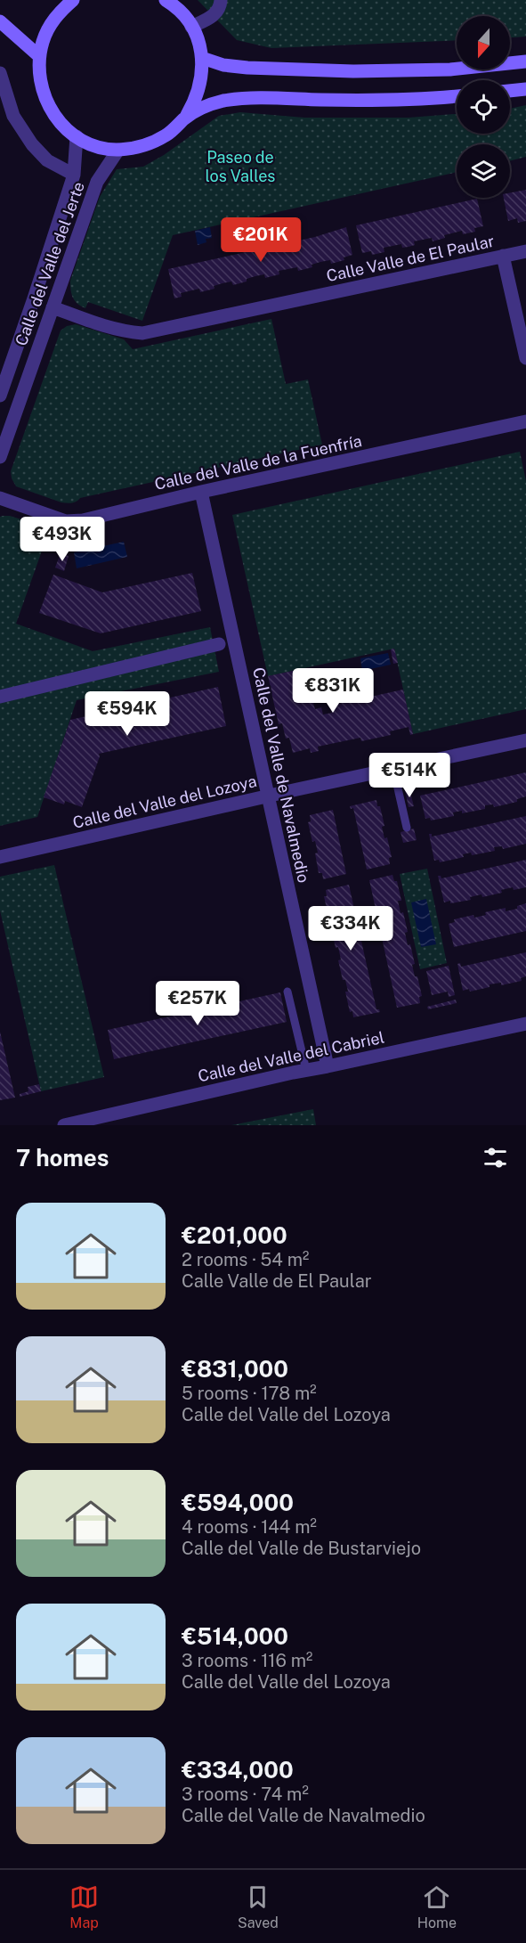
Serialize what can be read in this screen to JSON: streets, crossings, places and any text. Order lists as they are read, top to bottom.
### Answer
{
  "streets": {
    "street": [
      "Calle Valle de El Paular",
      "Calle del Valle del Jerte",
      "Calle del Valle de la Fuenfría",
      "Calle del Valle de Navalmedio",
      "Calle del Valle del Lozoya",
      "Calle del Valle del Cabriel"
    ]
  },
  "crossings": [
    ["Calle Valle de El Paular", "Calle del Valle del Jerte"],
    ["Calle del Valle de la Fuenfría", "Calle del Valle de Navalmedio"],
    ["Calle del Valle de Navalmedio", "Calle del Valle del Lozoya"],
    ["Calle del Valle de Navalmedio", "Calle del Valle del Cabriel"]
  ],
  "parks": ["Paseo de los Valles"],
  "north": "bottom",
  "page": {
    "price": [
      "€201K",
      "€493K",
      "€831K",
      "€594K",
      "€514K",
      "€334K",
      "€257K"
    ],
    "heading": "7 homes",
    "list": [
      {
        "name": "€201,000",
        "note": "2 rooms · 54 m² · Calle Valle de El Paular"
      },
      {
        "name": "€831,000",
        "note": "5 rooms · 178 m² · Calle del Valle del Lozoya"
      },
      {
        "name": "€594,000",
        "note": "4 rooms · 144 m² · Calle del Valle de Bustarviejo"
      },
      {
        "name": "€514,000",
        "note": "3 rooms · 116 m² · Calle del Valle del Lozoya"
      },
      {
        "name": "€334,000",
        "note": "3 rooms · 74 m² · Calle del Valle de Navalmedio"
      }
    ],
    "tabs": ["Map", "Saved", "Home"]
  }
}
